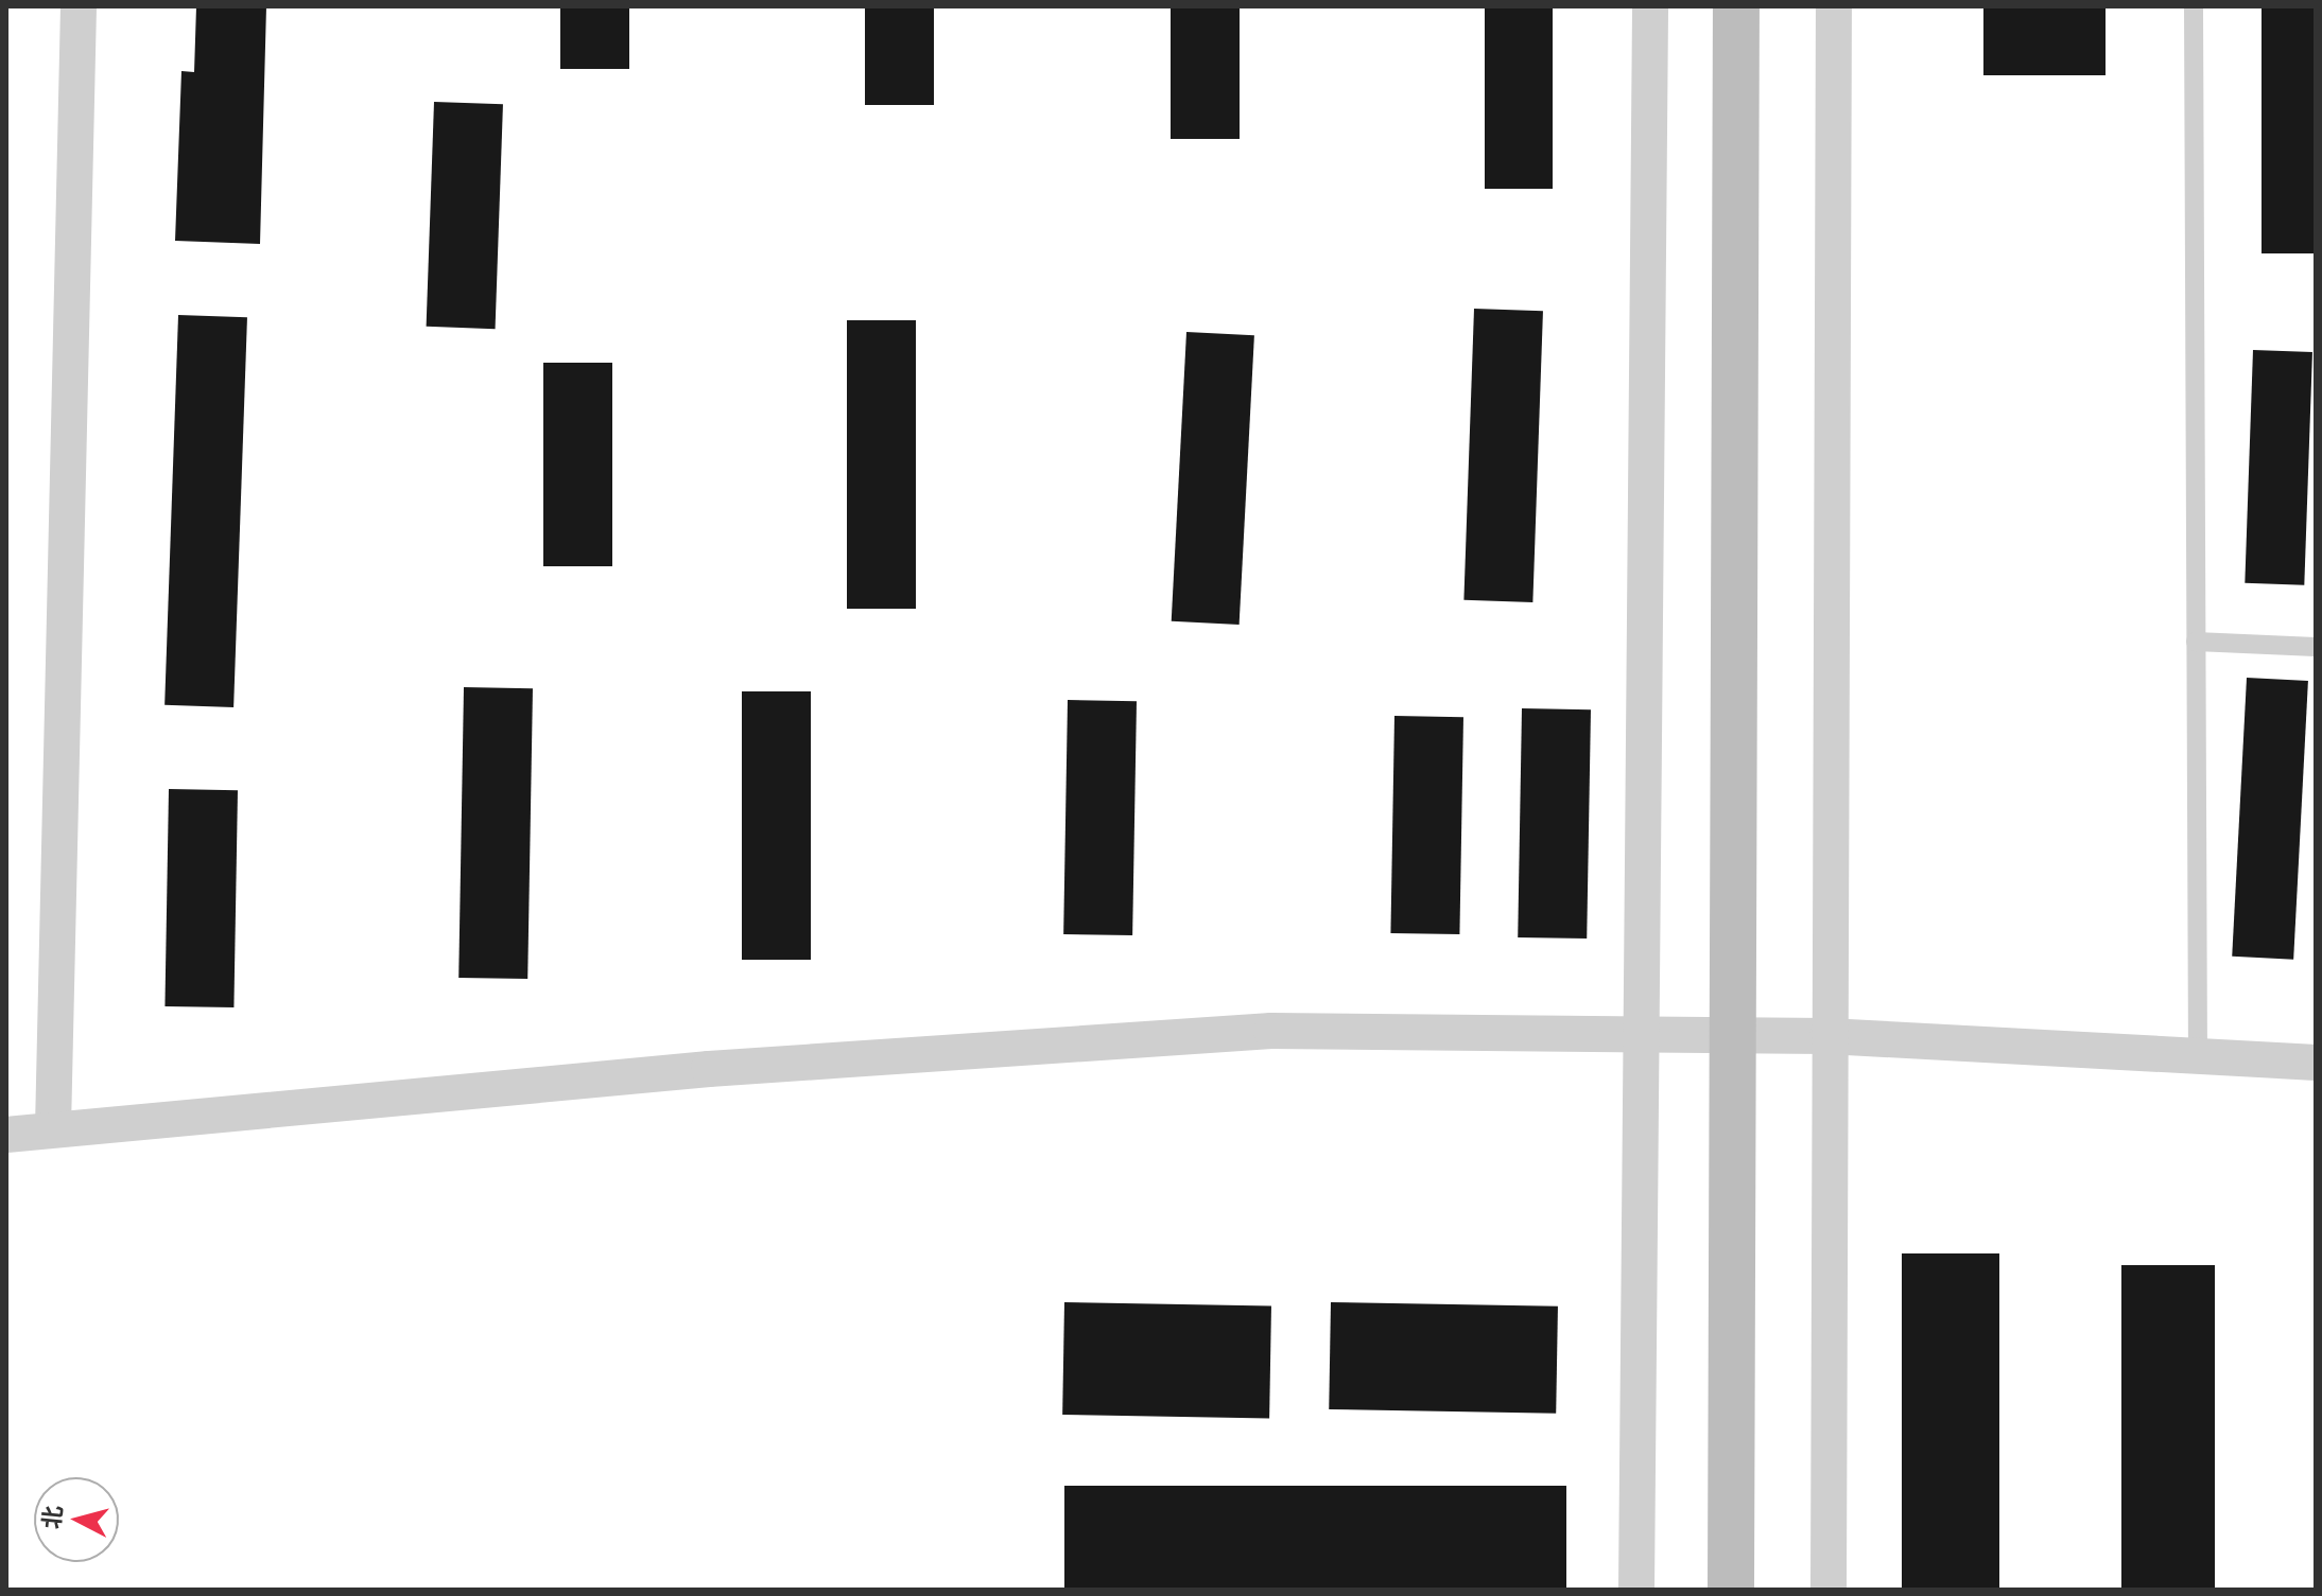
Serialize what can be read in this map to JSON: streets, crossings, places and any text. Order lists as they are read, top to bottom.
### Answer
{
  "north": "left"
}
